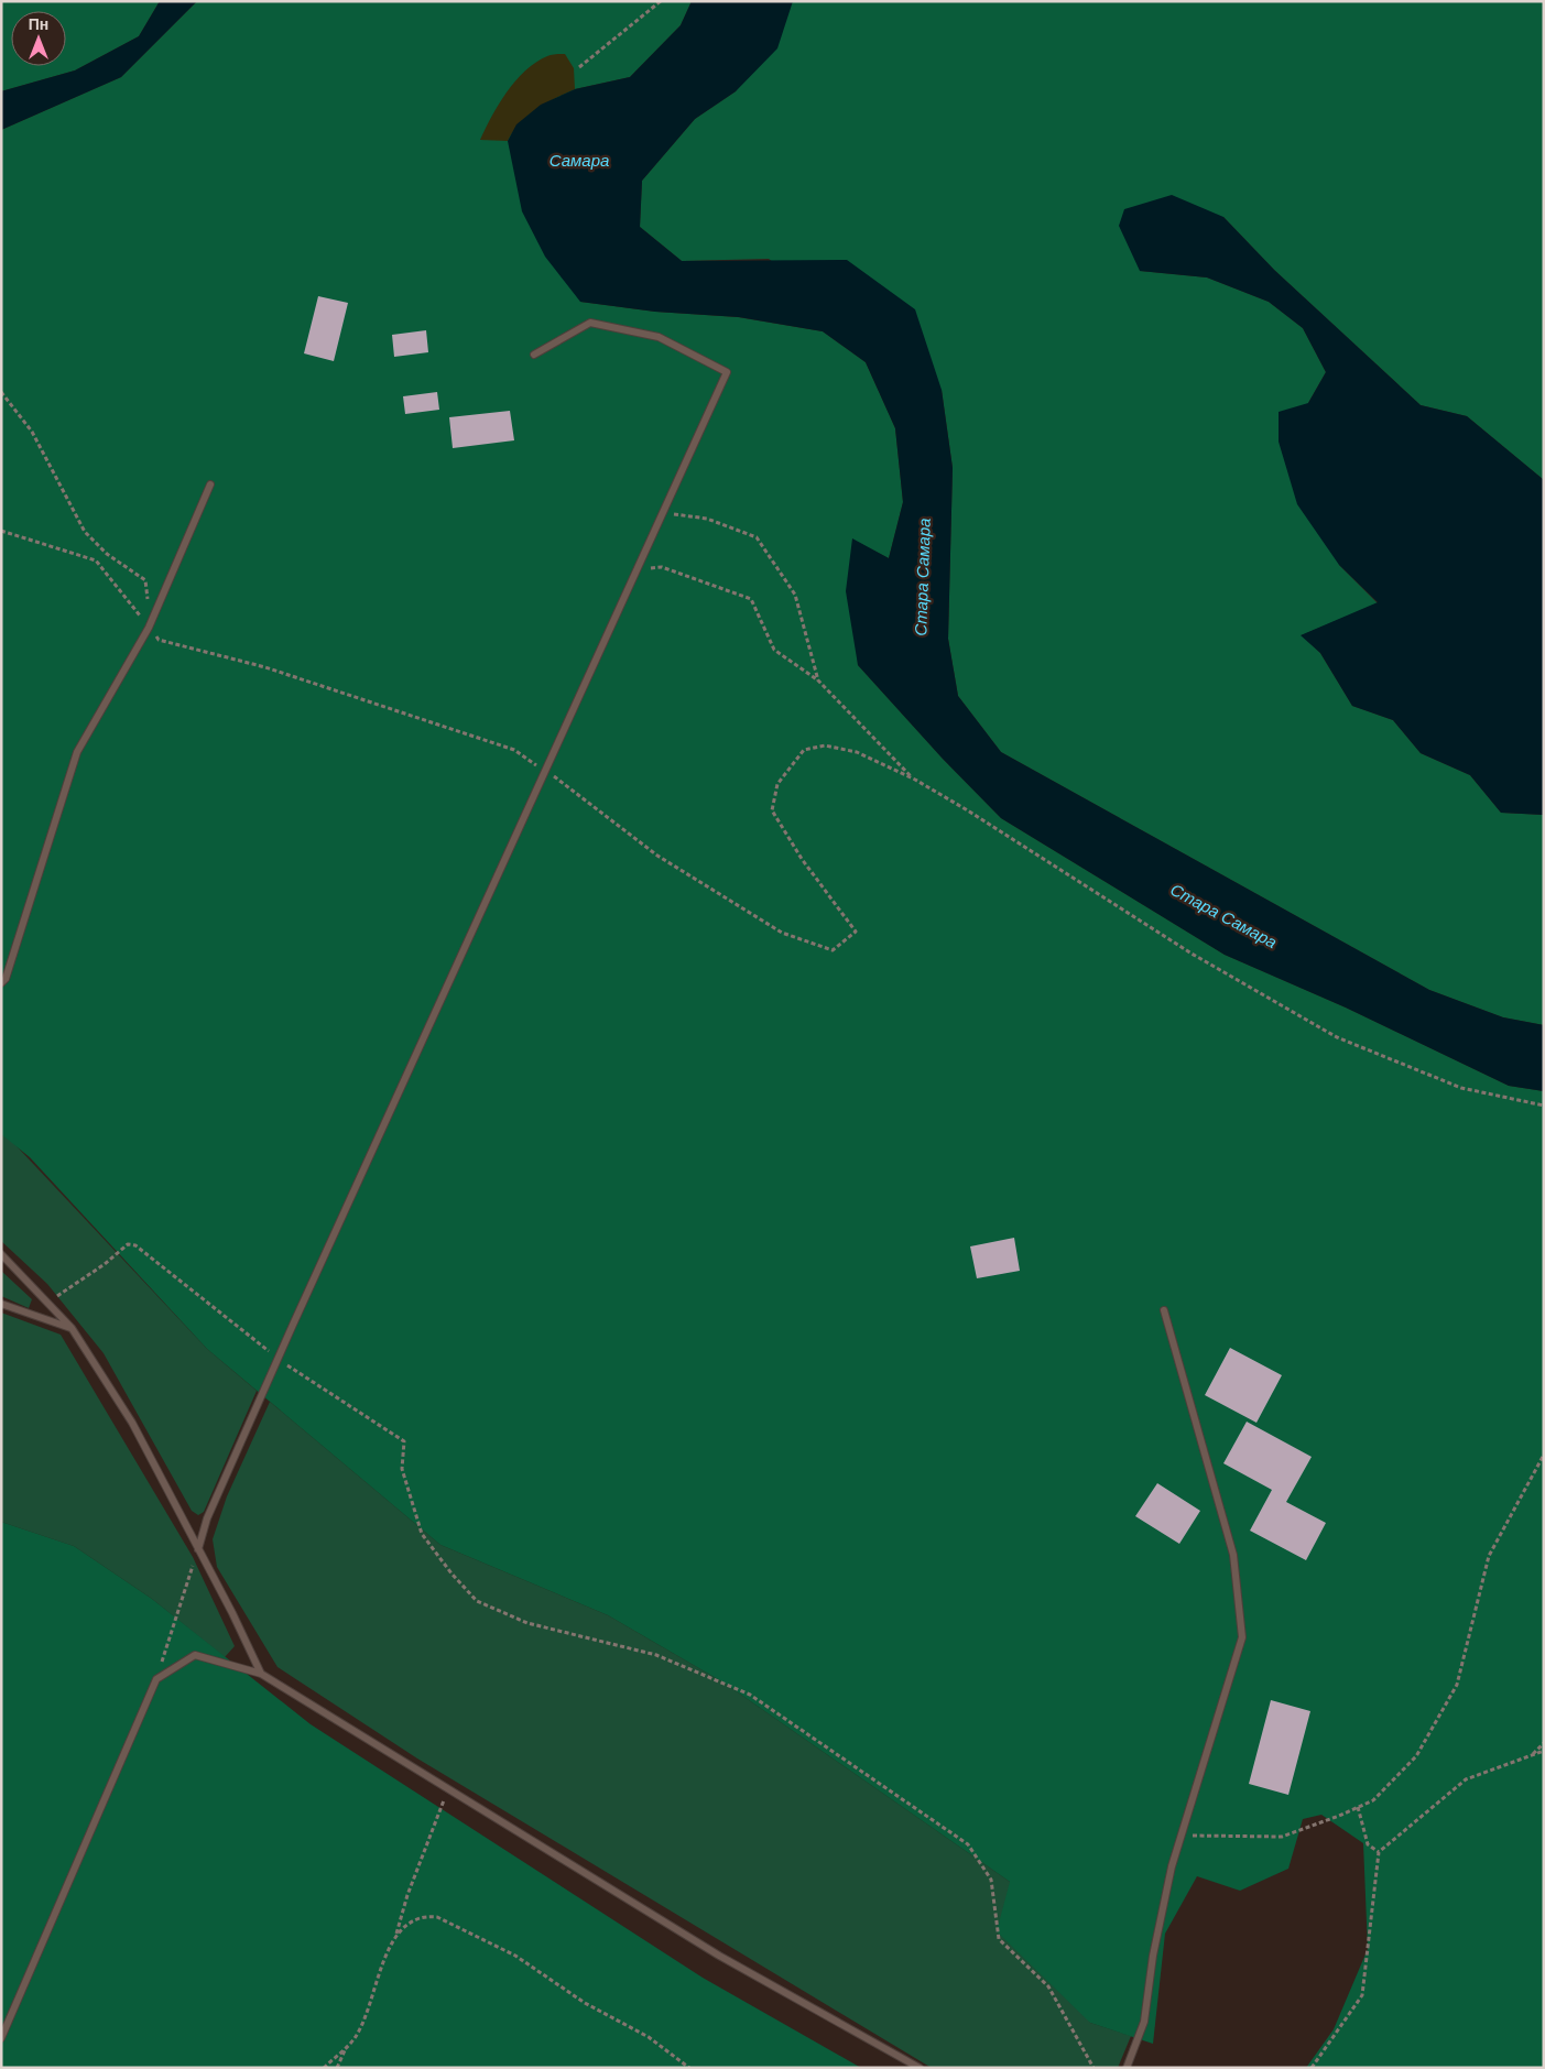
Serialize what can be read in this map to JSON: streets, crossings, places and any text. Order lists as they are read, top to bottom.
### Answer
{
  "water": ["Самара", "Стара Самара"],
  "north": "top"
}
